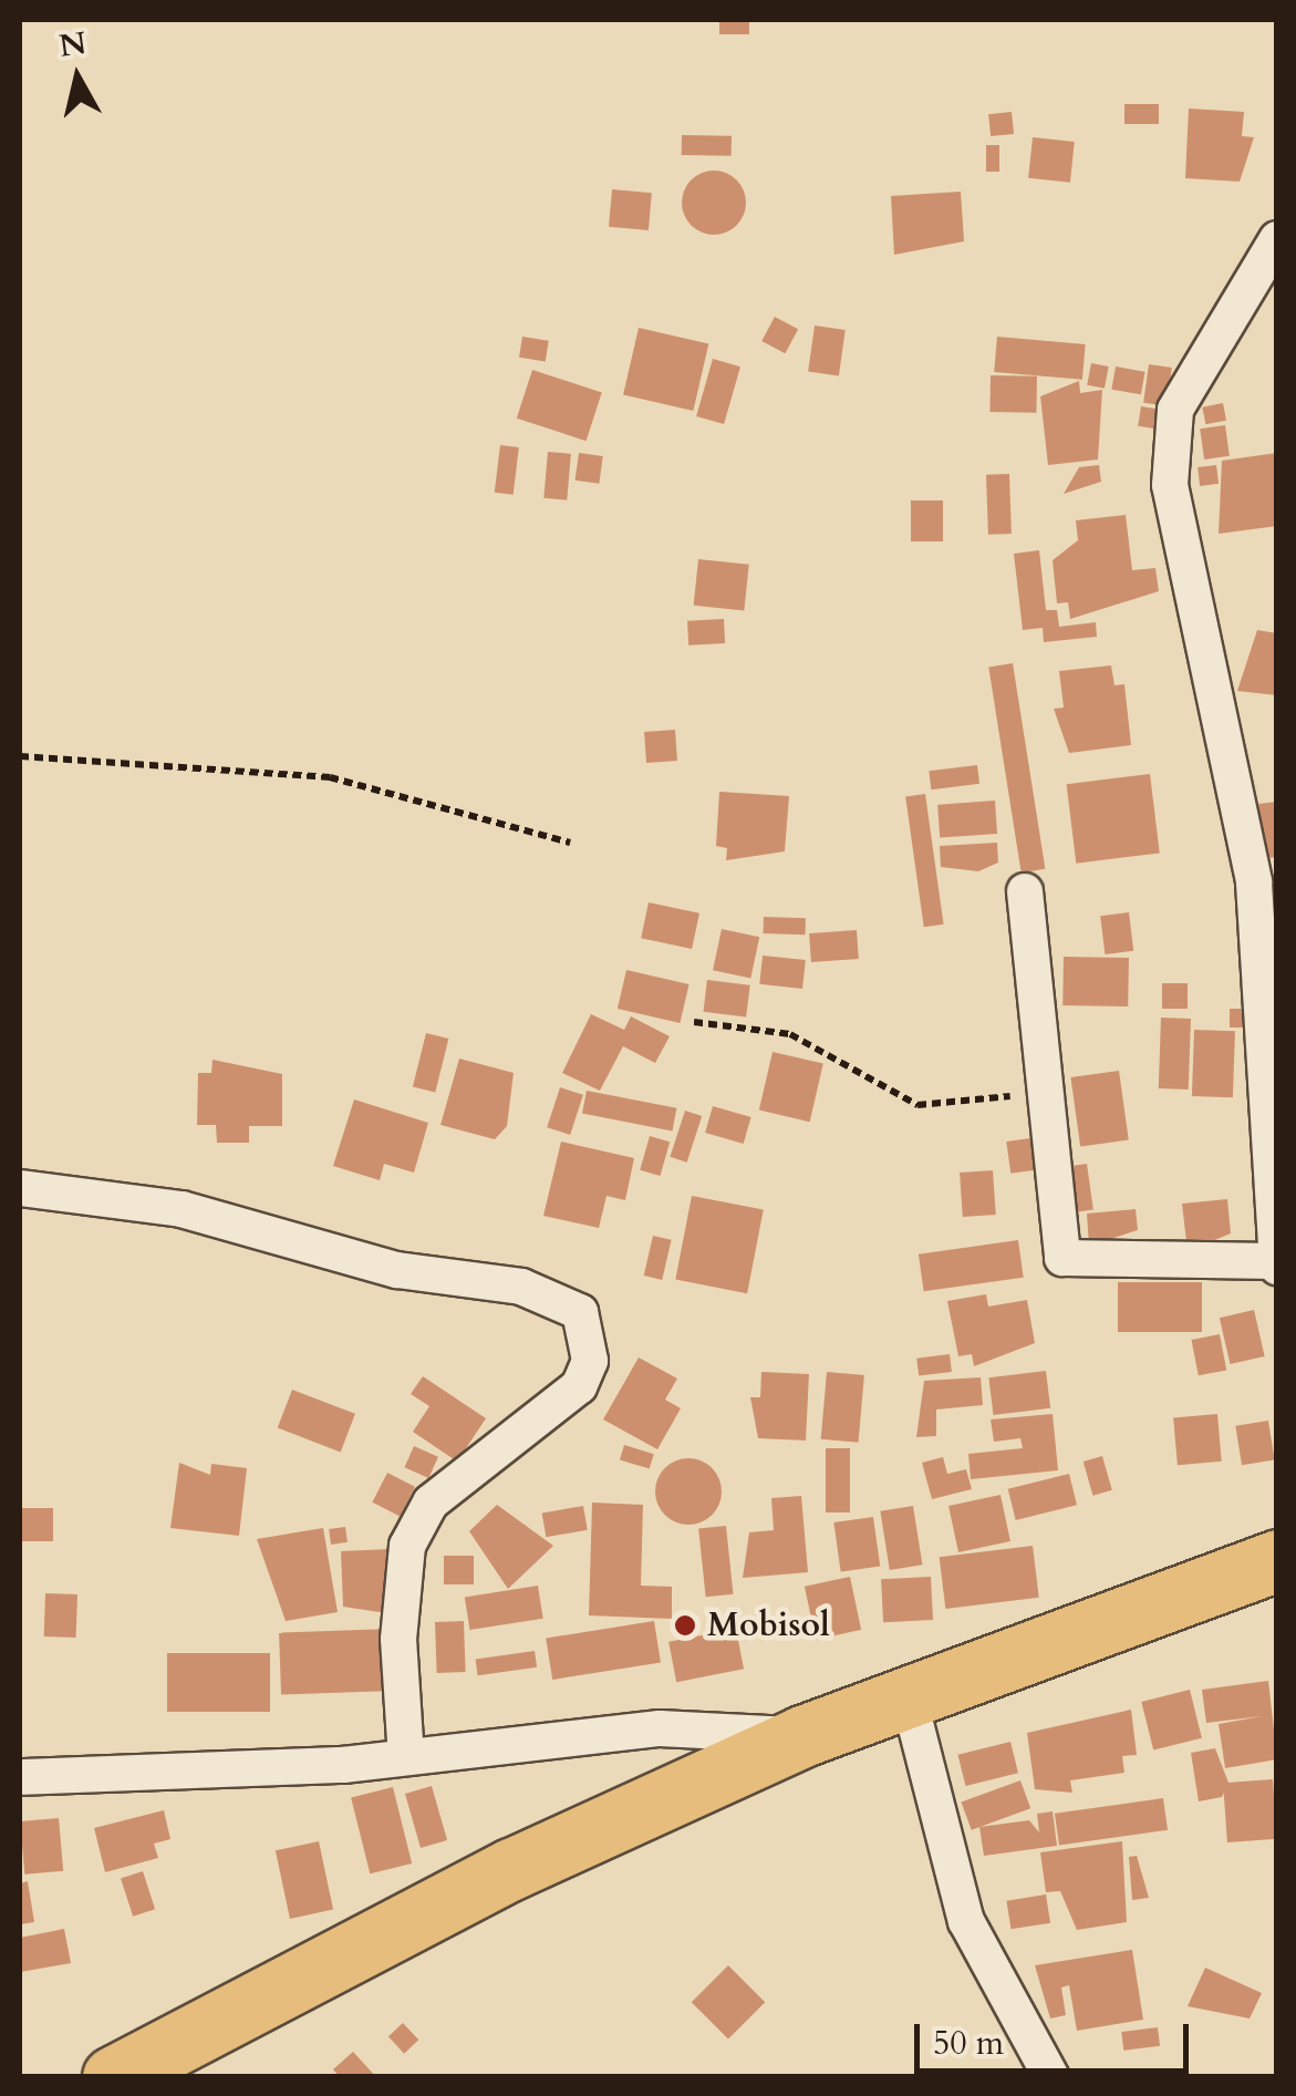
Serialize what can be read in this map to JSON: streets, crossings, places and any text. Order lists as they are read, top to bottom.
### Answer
{
  "places": ["Mobisol"],
  "scale_bar": "50 m",
  "north": "top"
}
